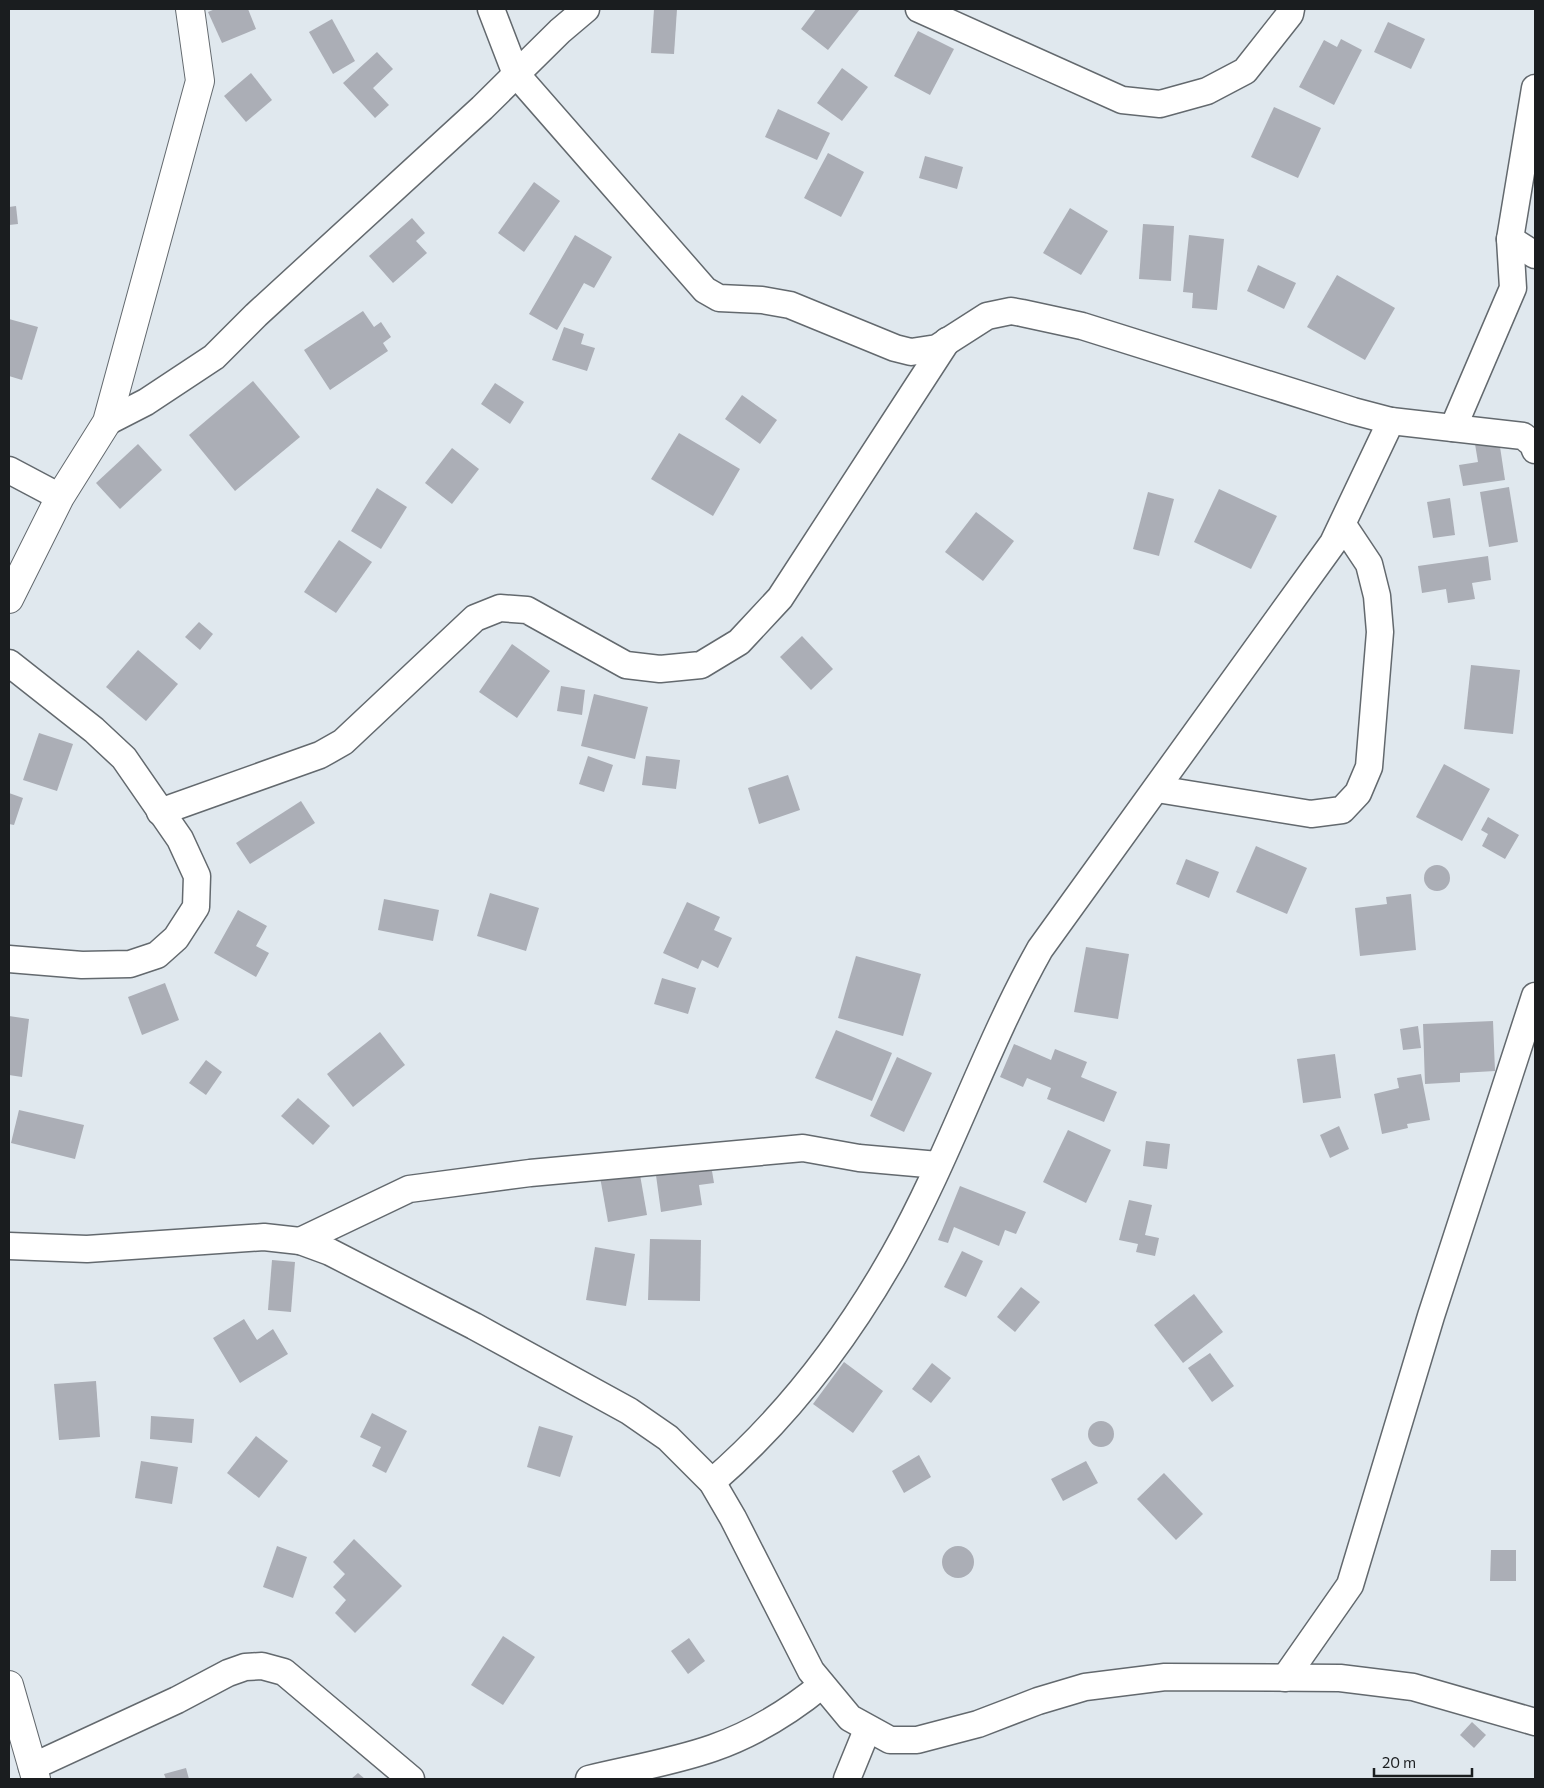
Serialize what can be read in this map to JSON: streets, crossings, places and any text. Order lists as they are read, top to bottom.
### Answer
{
  "scale_bar": "20 m"
}
